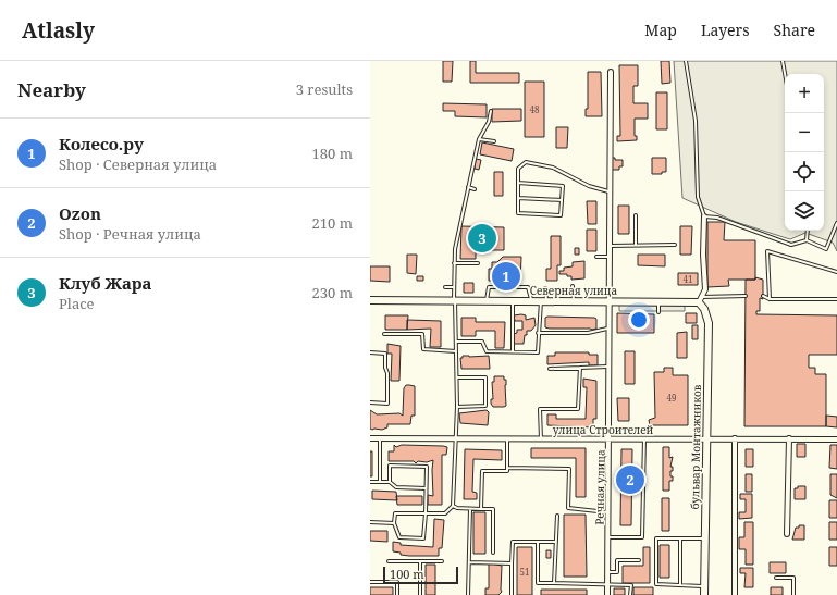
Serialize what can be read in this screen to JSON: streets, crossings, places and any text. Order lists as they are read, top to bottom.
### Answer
{
  "streets": {
    "street": [
      "Северная улица",
      "улица Строителей",
      "бульвар Монтажников",
      "Речная улица"
    ]
  },
  "crossings": [
    ["Северная улица", "бульвар Монтажников"],
    ["Северная улица", "Речная улица"],
    ["улица Строителей", "бульвар Монтажников"],
    ["улица Строителей", "Речная улица"]
  ],
  "house_numbers": [
    "48",
    "41",
    "49",
    "51"
  ],
  "scale_bar": "100 m",
  "page": {
    "header": "Atlasly",
    "nav": ["Map", "Layers", "Share"],
    "heading": ["Nearby", "3 results"],
    "map_buttons": ["+", "−"],
    "list": [
      {
        "mark": "1",
        "name": "Колесо.ру",
        "note": "Shop · Северная улица",
        "value": "180 m"
      },
      {
        "mark": "2",
        "name": "Ozon",
        "note": "Shop · Речная улица",
        "value": "210 m"
      },
      {
        "mark": "3",
        "name": "Клуб Жара",
        "note": "Place",
        "value": "230 m"
      }
    ],
    "pins": ["3", "1", "2"],
    "scale": "100 m"
  }
}
